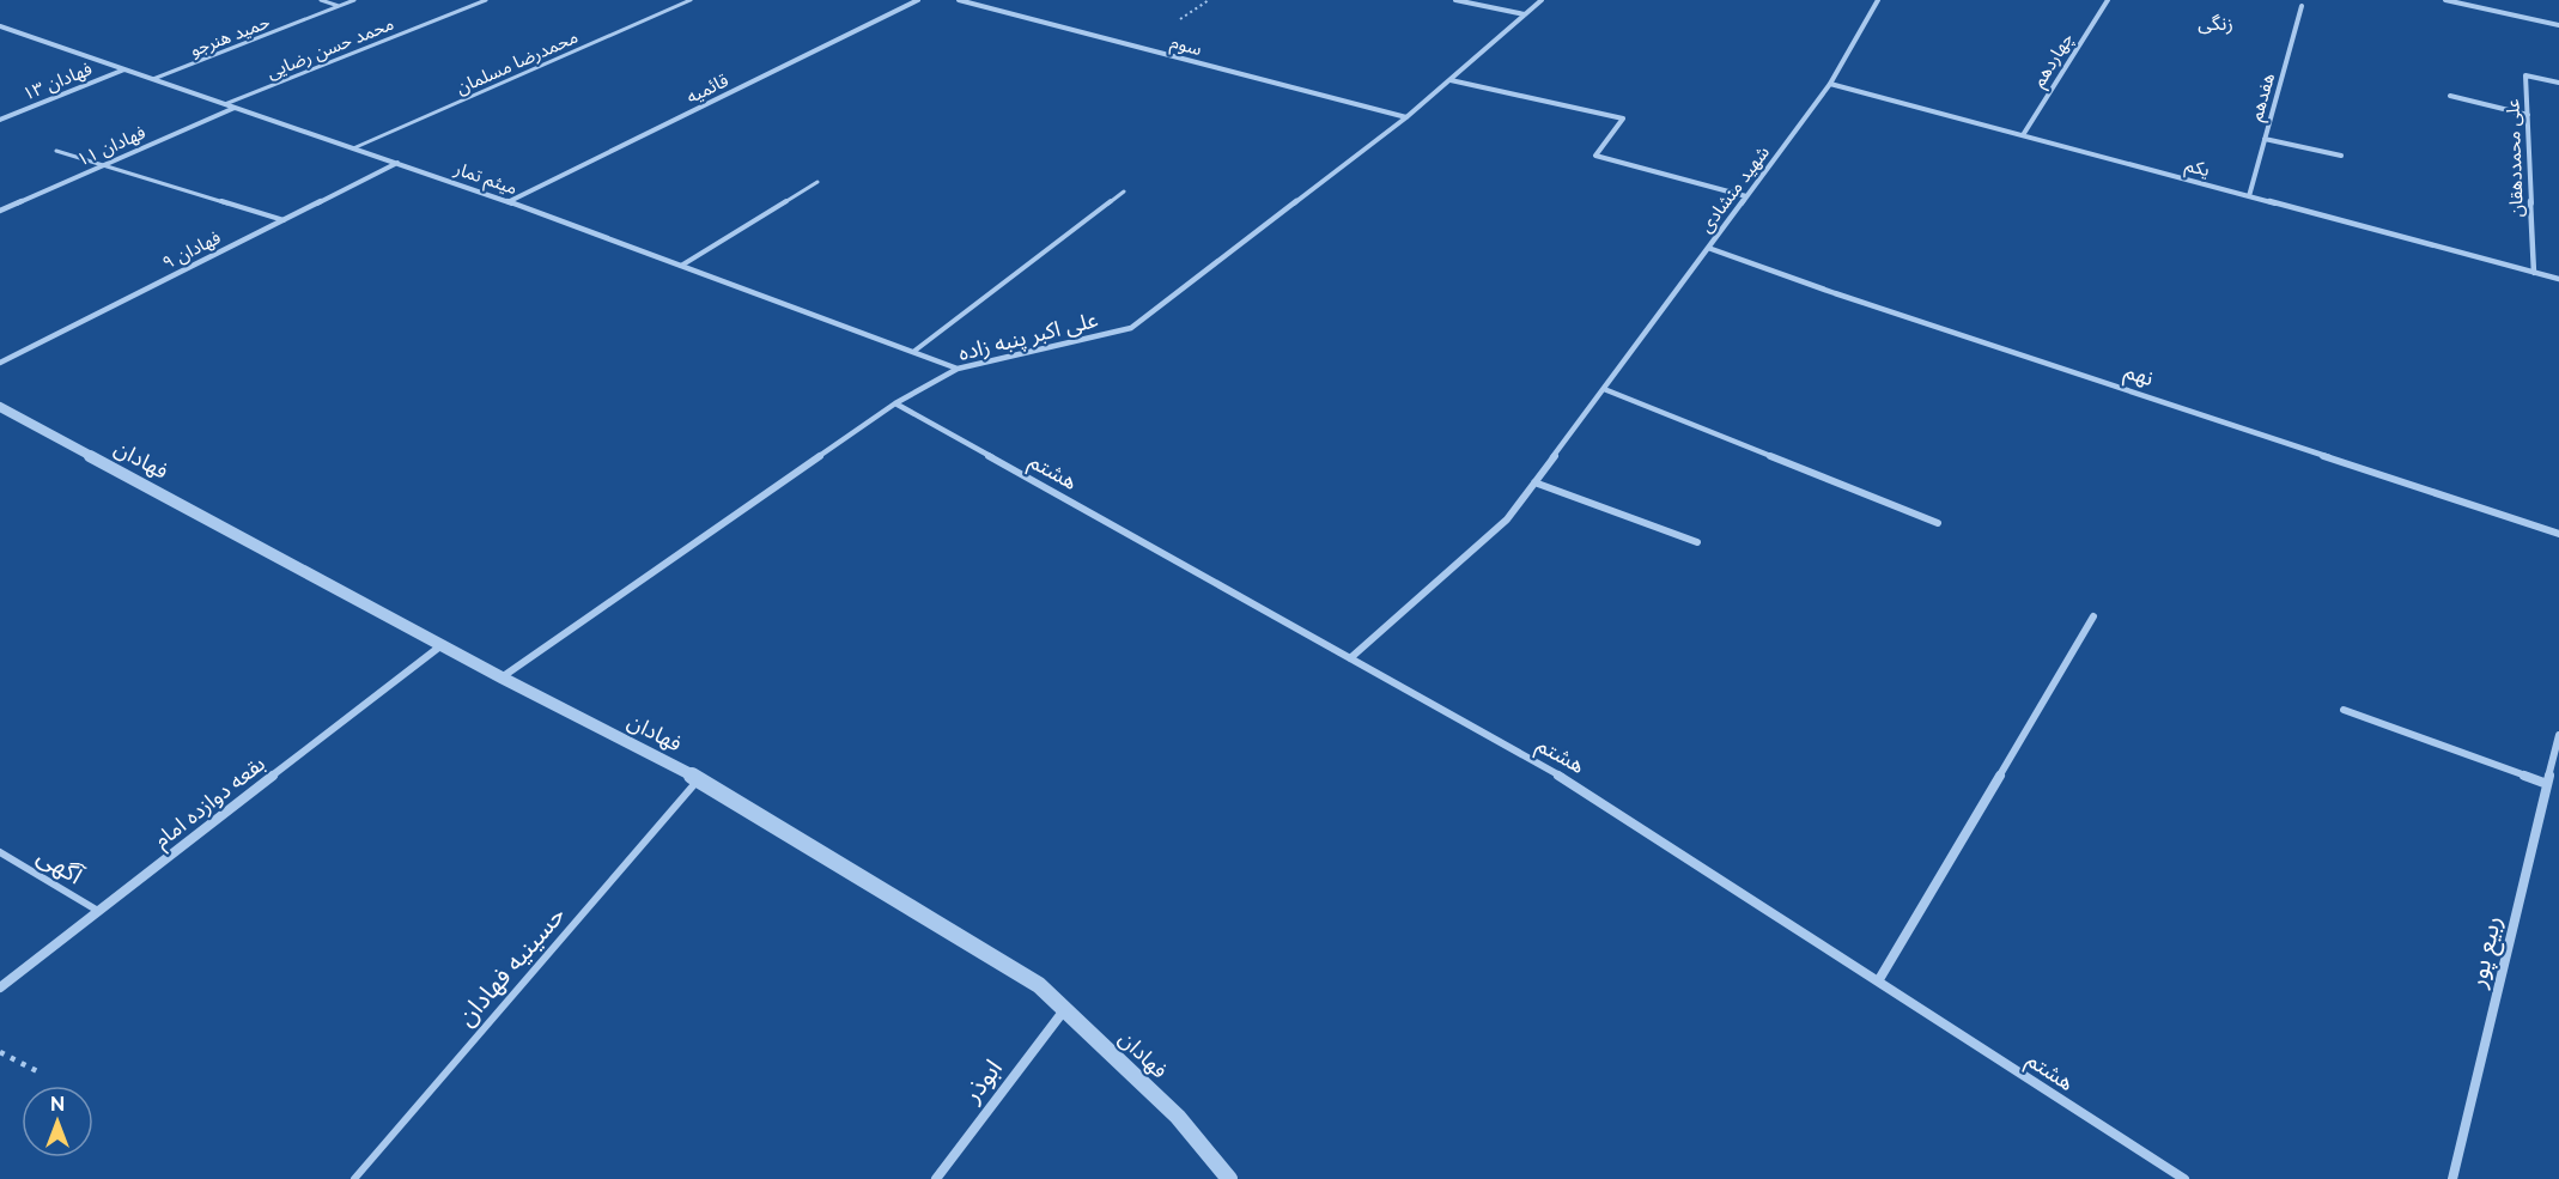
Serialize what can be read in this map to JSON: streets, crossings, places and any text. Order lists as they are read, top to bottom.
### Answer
{
  "streets": {
    "street": [
      "سوم",
      "چهاردهم",
      "فهادان ۱۳",
      "قائمیه",
      "هفدهم",
      "فهادان ۱۱",
      "علی محمددهقان",
      "یکم",
      "میثم تمار",
      "شهید منشادی",
      "فهادان ۹",
      "علی اکبر پنبه زاده",
      "نهم",
      "فهادان",
      "هشتم",
      "بقعه دوازده امام",
      "ربیع پور",
      "ابوذر"
    ],
    "lane": [
      "حمید هنرجو",
      "محمد حسن رضایی",
      "محمدرضا مسلمان",
      "آگهی",
      "حسینیه فهادان"
    ]
  },
  "crossings": [
    ["حمید هنرجو", "میثم تمار"],
    ["سوم", "علی اکبر پنبه زاده"],
    ["محمد حسن رضایی", "میثم تمار"],
    ["چهاردهم", "یکم"],
    ["محمدرضا مسلمان", "میثم تمار"],
    ["فهادان ۱۳", "میثم تمار"],
    ["قائمیه", "میثم تمار"],
    ["هفدهم", "یکم"],
    ["فهادان ۱۱", "میثم تمار"],
    ["علی محمددهقان", "یکم"],
    ["یکم", "شهید منشادی"],
    ["میثم تمار", "فهادان ۹"],
    ["میثم تمار", "علی اکبر پنبه زاده"],
    ["شهید منشادی", "نهم"],
    ["شهید منشادی", "هشتم"],
    ["علی اکبر پنبه زاده", "فهادان"],
    ["علی اکبر پنبه زاده", "هشتم"],
    ["فهادان", "بقعه دوازده امام"],
    ["فهادان", "حسینیه فهادان"],
    ["فهادان", "ابوذر"],
    ["بقعه دوازده امام", "آگهی"]
  ],
  "districts": ["زنگی"],
  "north": "top"
}
